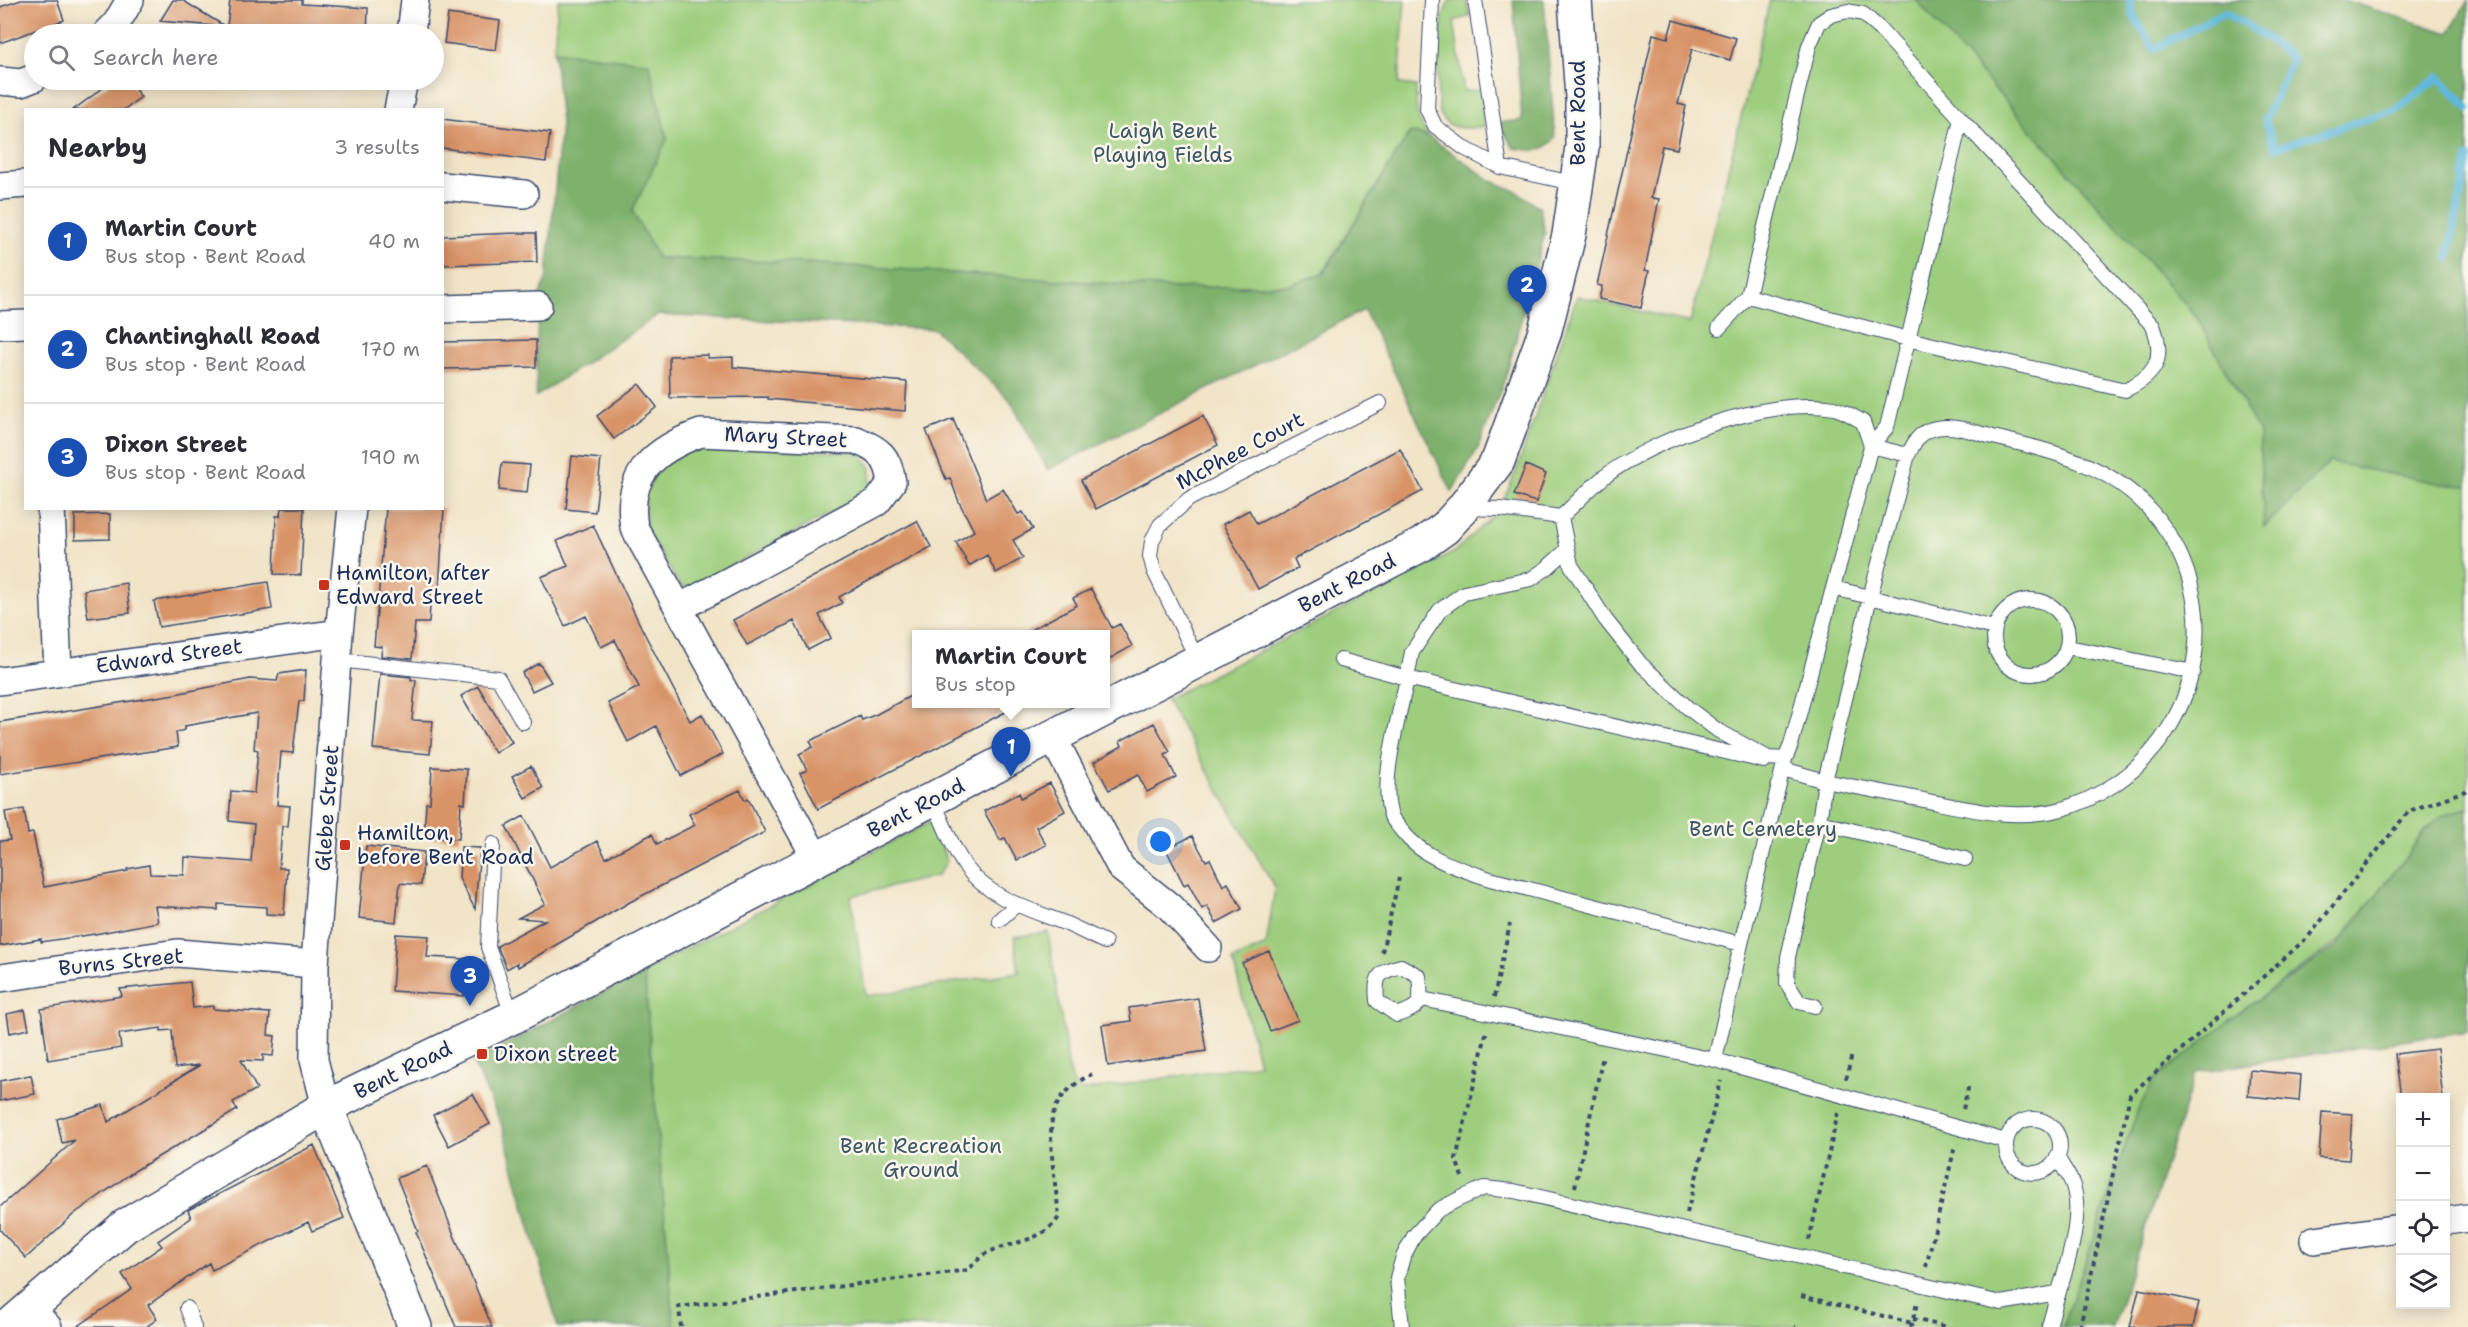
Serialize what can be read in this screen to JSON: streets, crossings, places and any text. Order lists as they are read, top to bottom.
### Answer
{
  "streets": {
    "street": [
      "Bent Road",
      "Mary Street",
      "Edward Street",
      "Glebe Street",
      "Burns Street"
    ],
    "lane": ["McPhee Court"]
  },
  "crossings": [
    ["Bent Road", "Mary Street"],
    ["Bent Road", "McPhee Court"],
    ["Bent Road", "Glebe Street"],
    ["Edward Street", "Glebe Street"],
    ["Glebe Street", "Burns Street"]
  ],
  "parks": ["Laigh Bent Playing Fields", "Bent Cemetery", "Bent Recreation Ground"],
  "places": {
    "transit": ["Hamilton, after Edward Street", "Hamilton, before Bent Road", "Dixon street"]
  },
  "page": {
    "search": "Search here",
    "heading": ["Nearby", "3 results"],
    "list": [
      {
        "mark": "1",
        "name": "Martin Court",
        "note": "Bus stop · Bent Road",
        "value": "40 m"
      },
      {
        "mark": "2",
        "name": "Chantinghall Road",
        "note": "Bus stop · Bent Road",
        "value": "170 m"
      },
      {
        "mark": "3",
        "name": "Dixon Street",
        "note": "Bus stop · Bent Road",
        "value": "190 m"
      }
    ],
    "pins": ["2", "1", "3"],
    "popup": ["Martin Court", "Bus stop"],
    "map_buttons": ["+", "−"]
  }
}
